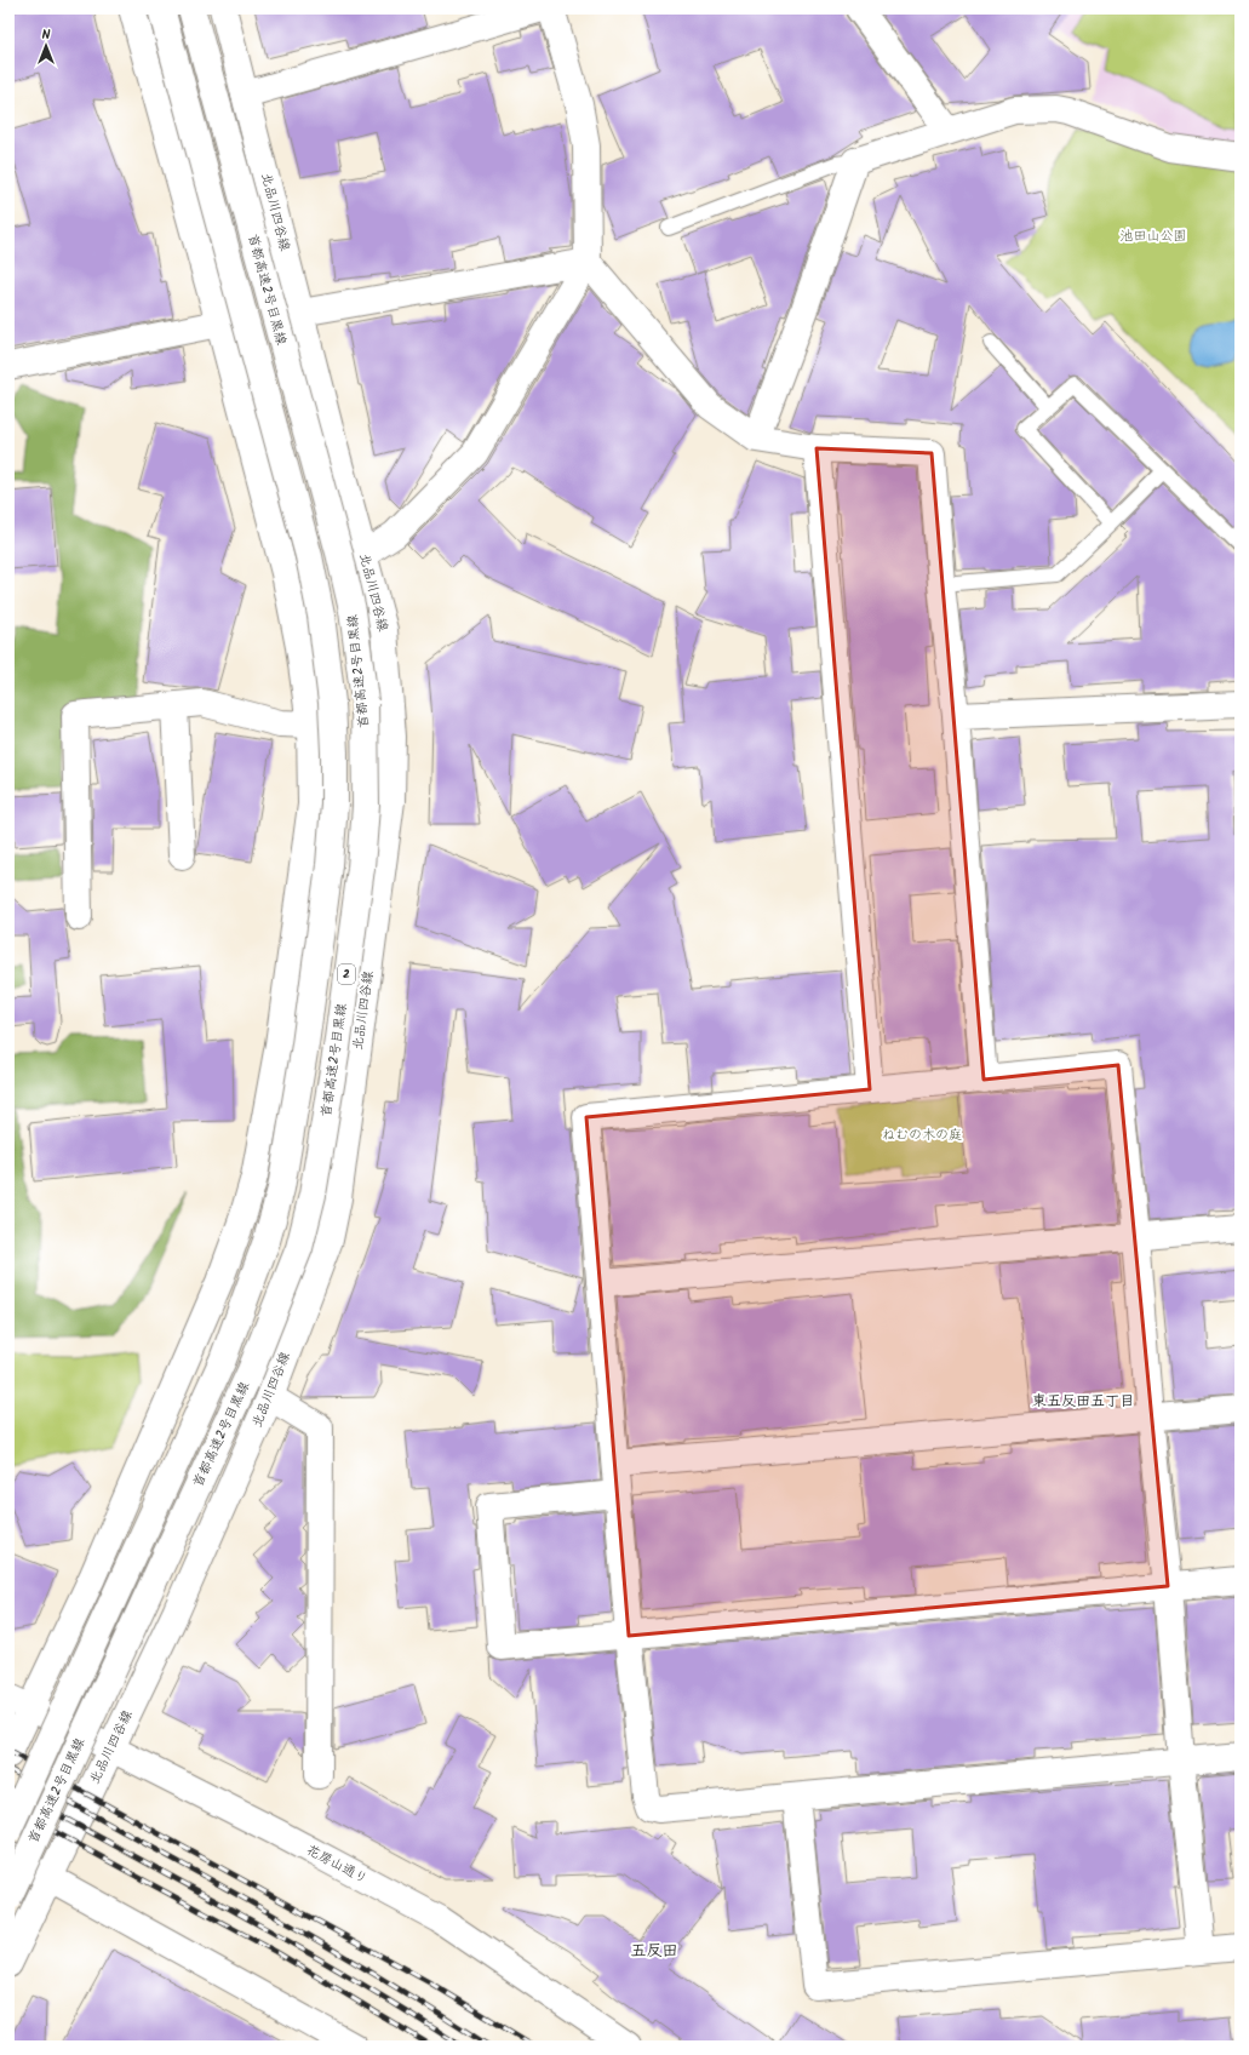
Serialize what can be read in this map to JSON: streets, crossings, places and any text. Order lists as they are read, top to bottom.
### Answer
{
  "streets": {
    "main road": [
      "北品川四谷線",
      "首都高速2号目黒線",
      "2",
      "花房山通り"
    ]
  },
  "crossings": [
    ["北品川四谷線", "花房山通り"]
  ],
  "districts": ["東五反田五丁目", "五反田"],
  "parks": ["池田山公園", "ねむの木の庭"],
  "north": "top"
}
